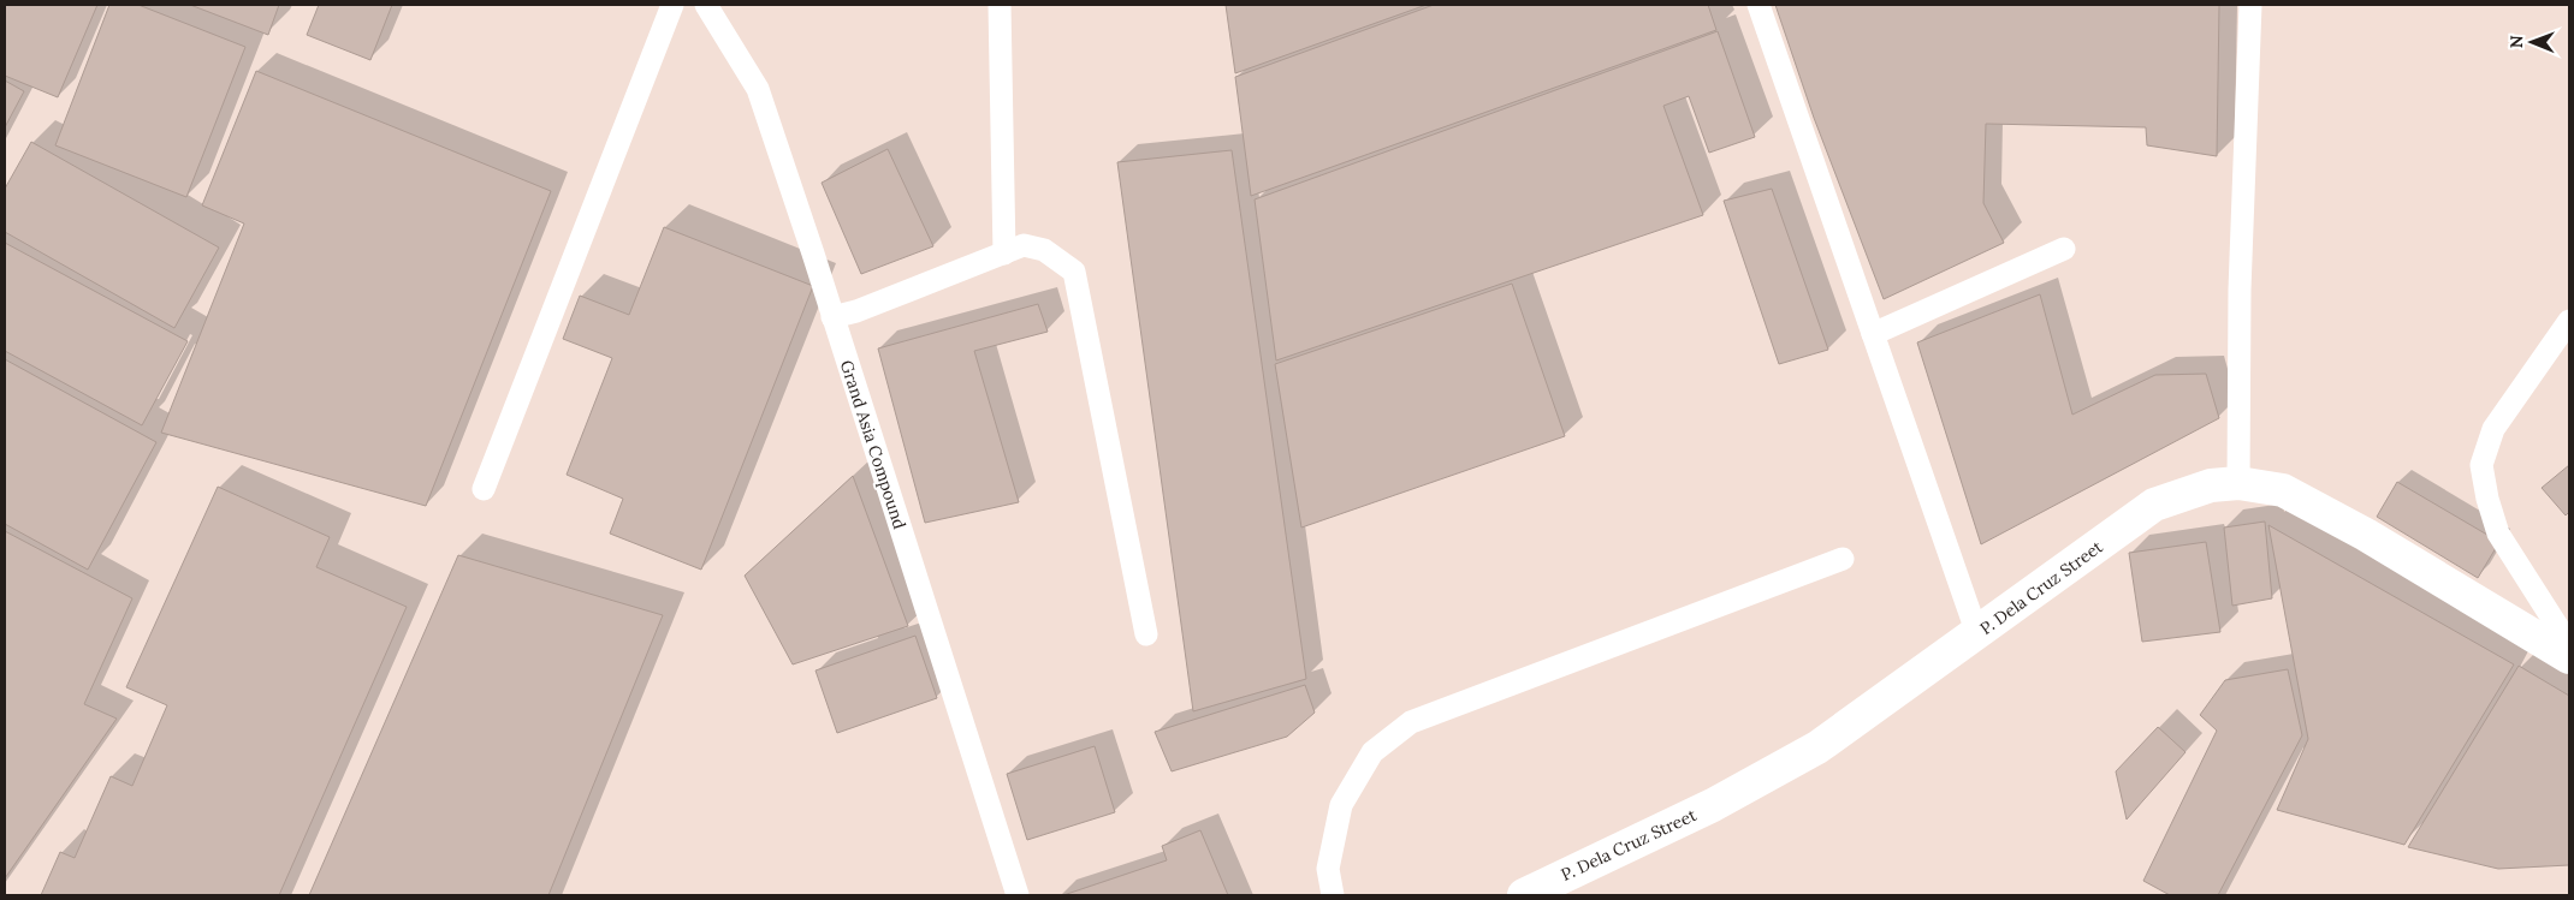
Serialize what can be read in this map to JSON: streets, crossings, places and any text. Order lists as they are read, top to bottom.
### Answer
{
  "streets": {
    "street": ["P. Dela Cruz Street"],
    "lane": ["Grand Asia Compound"]
  },
  "north": "left"
}
